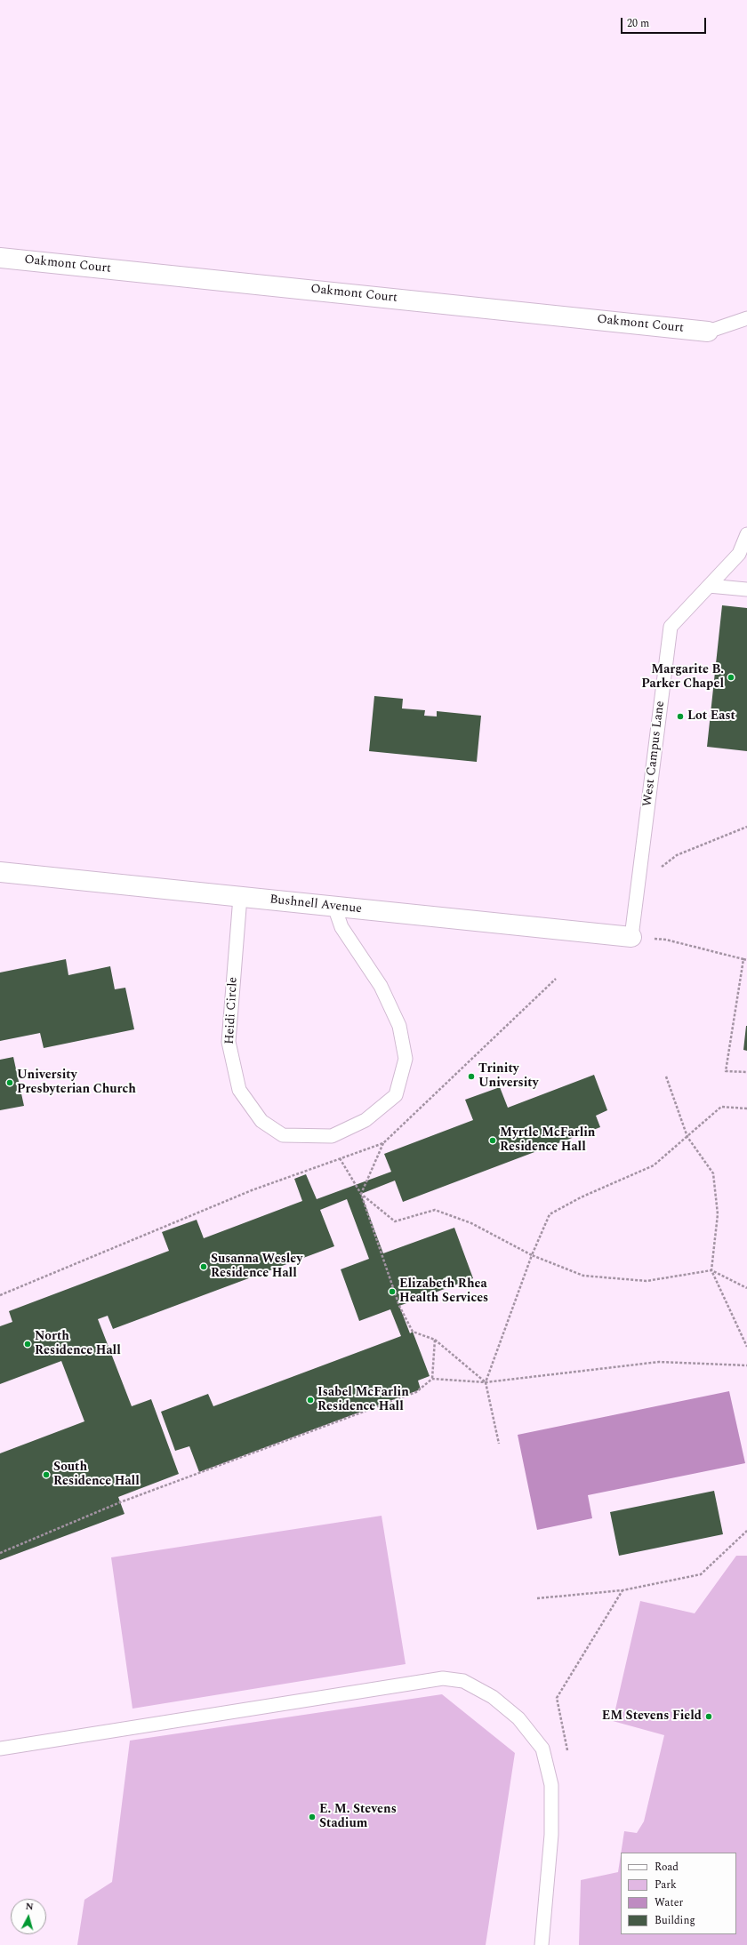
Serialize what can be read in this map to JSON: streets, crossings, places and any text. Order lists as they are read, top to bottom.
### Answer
{
  "streets": {
    "street": ["Oakmont Court", "Bushnell Avenue"],
    "lane": ["West Campus Lane", "Heidi Circle"]
  },
  "crossings": [
    ["West Campus Lane", "Bushnell Avenue"],
    ["Bushnell Avenue", "Heidi Circle"]
  ],
  "places": [
    "Margarite B. Parker Chapel",
    "Lot East",
    "Trinity University",
    "University Presbyterian Church",
    "Myrtle McFarlin Residence Hall",
    "Susanna Wesley Residence Hall",
    "Elizabeth Rhea Health Services",
    "North Residence Hall",
    "Isabel McFarlin Residence Hall",
    "South Residence Hall",
    "EM Stevens Field",
    "E. M. Stevens Stadium"
  ],
  "legend": [
    "Road",
    "Park",
    "Water",
    "Building"
  ],
  "scale_bar": "20 m",
  "north": "top"
}
